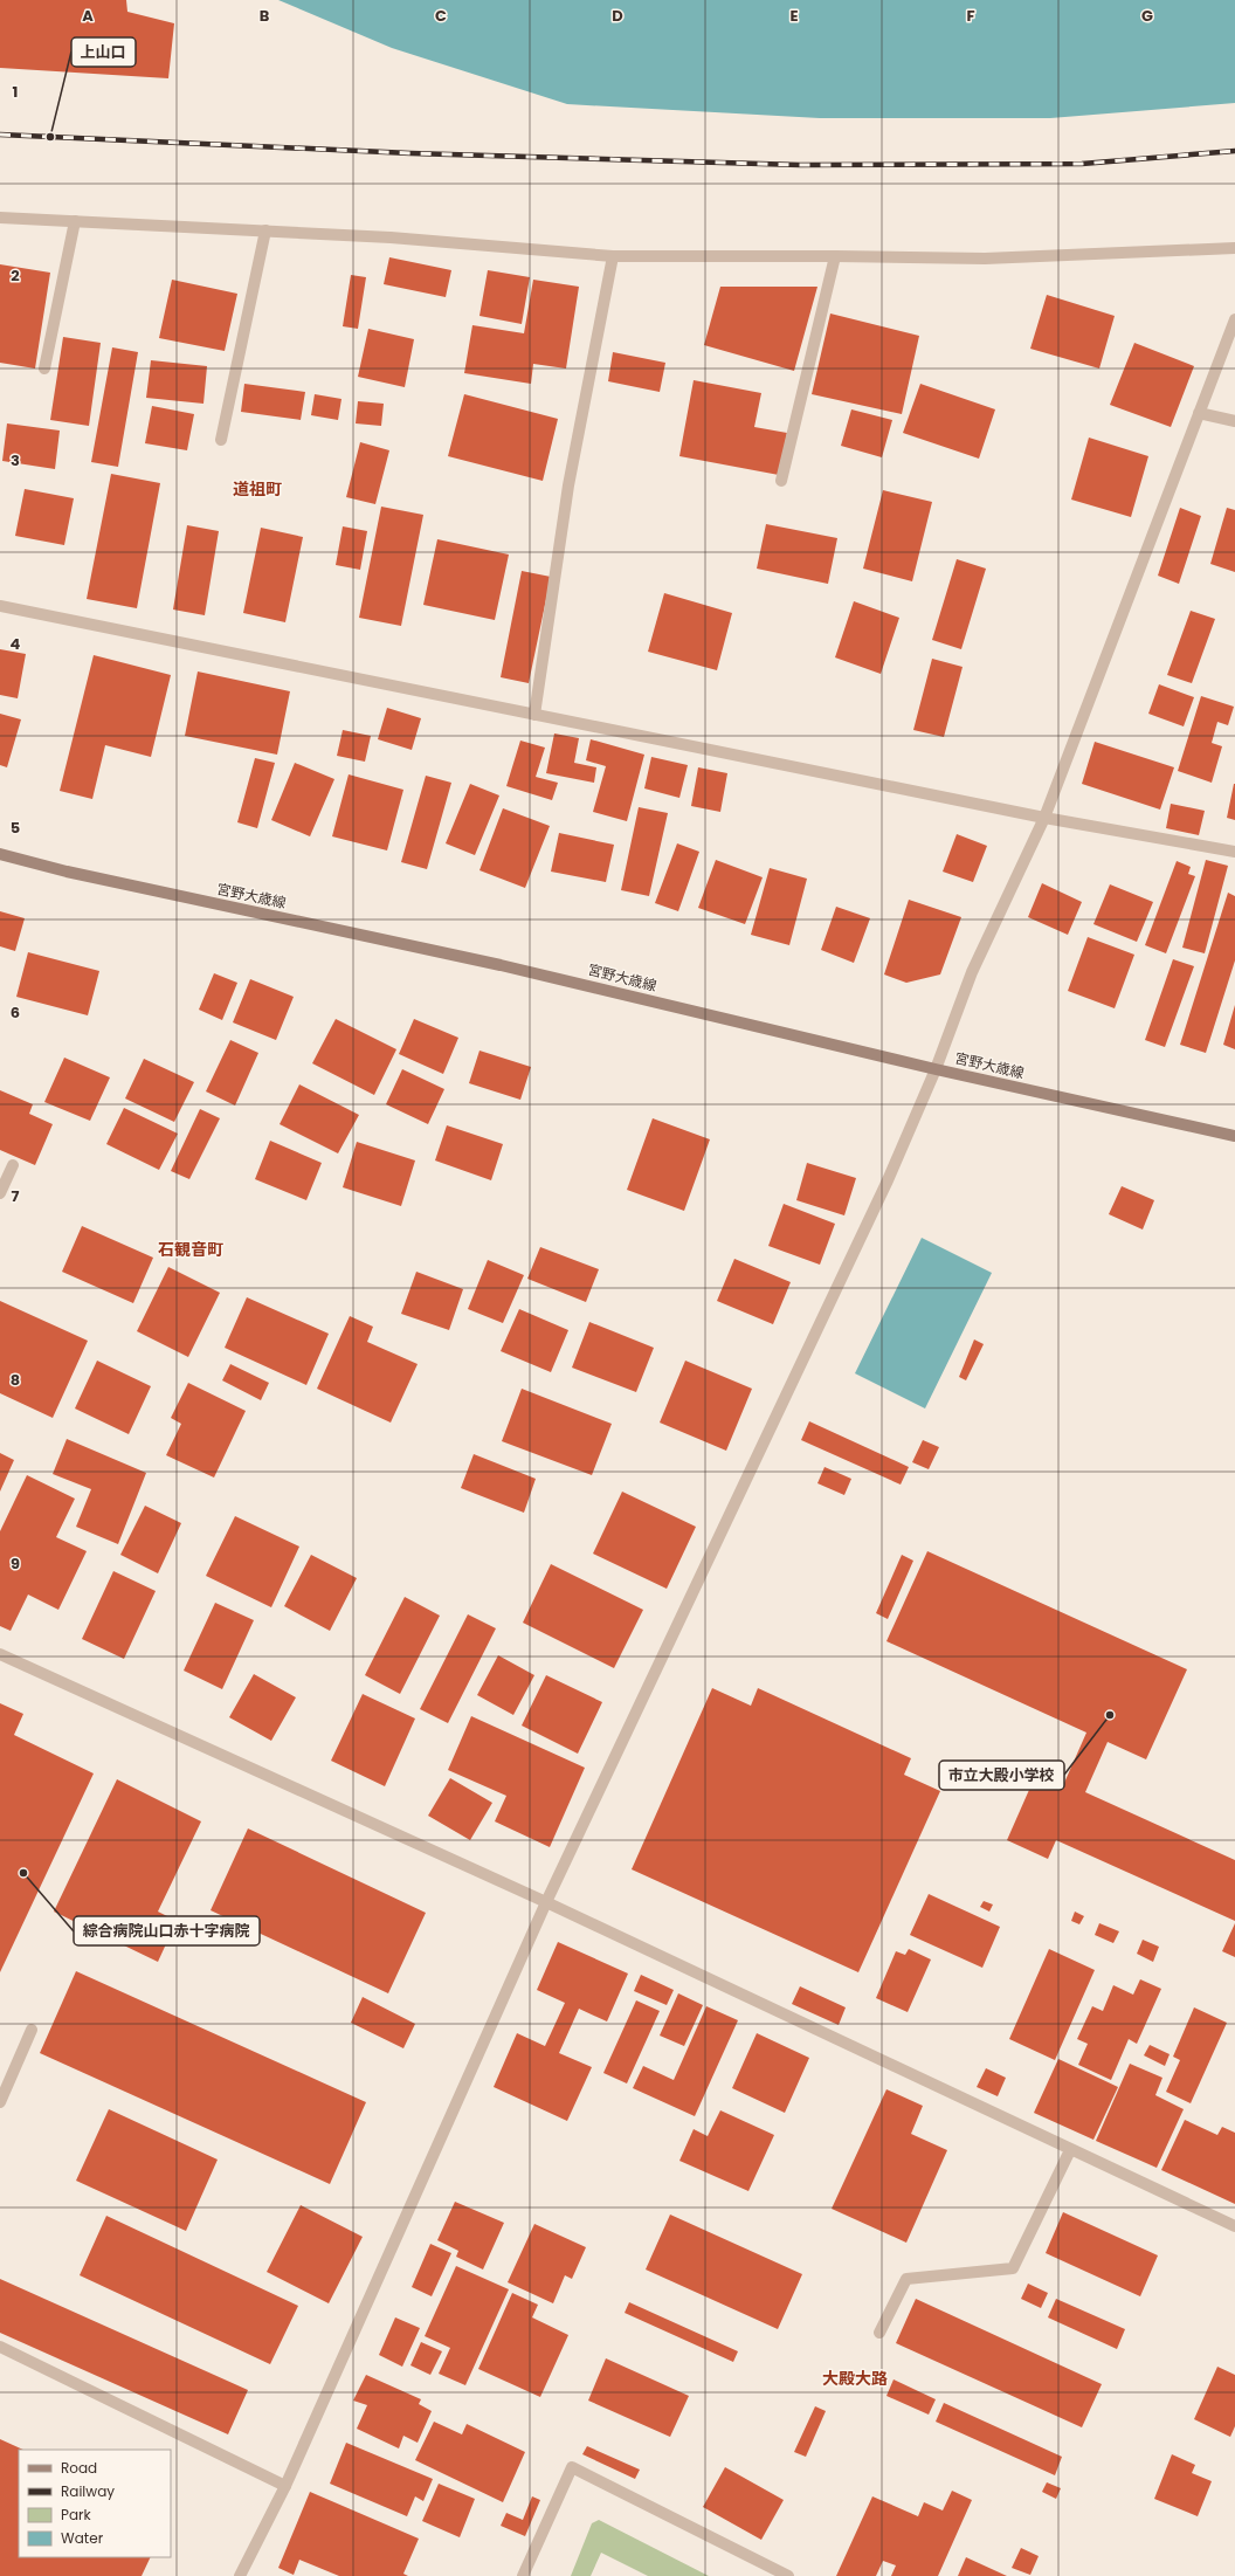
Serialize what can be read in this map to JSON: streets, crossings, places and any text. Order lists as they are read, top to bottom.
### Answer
{
  "streets": {
    "main road": ["宮野大歳線"]
  },
  "districts": ["道祖町", "石観音町", "大殿大路"],
  "places": ["上山口", "市立大殿小学校", "綜合病院山口赤十字病院"],
  "legend": [
    "Road",
    "Railway",
    "Park",
    "Water"
  ],
  "grid": {
    "columns": [
      "A",
      "B",
      "C",
      "D",
      "E",
      "F",
      "G"
    ],
    "rows": [
      "1",
      "2",
      "3",
      "4",
      "5",
      "6",
      "7",
      "8",
      "9"
    ]
  }
}
